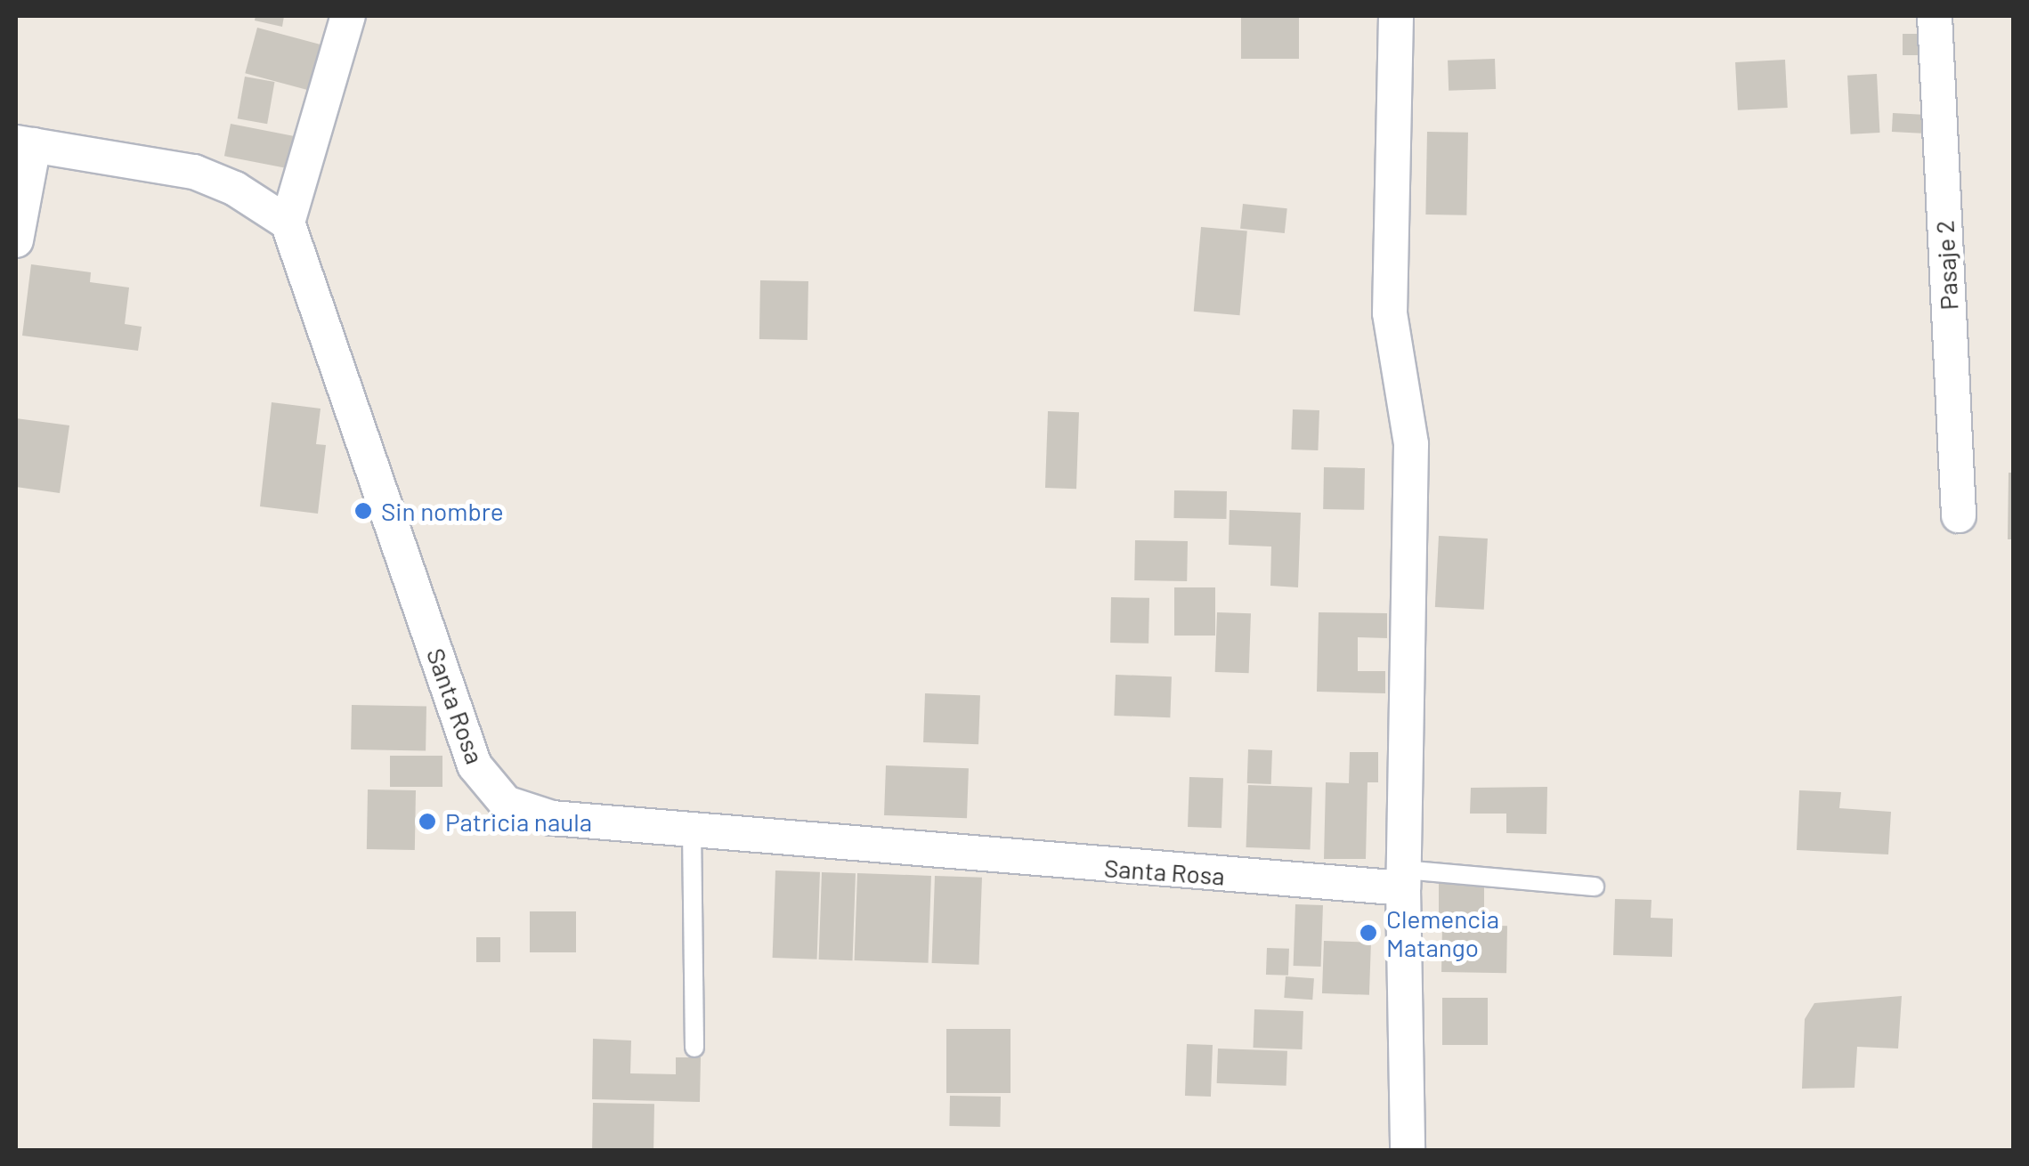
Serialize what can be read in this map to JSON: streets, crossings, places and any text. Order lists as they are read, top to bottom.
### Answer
{
  "streets": {
    "street": ["Pasaje 2", "Santa Rosa"]
  },
  "places": ["Sin nombre", "Patricia naula", "Clemencia Matango"]
}
